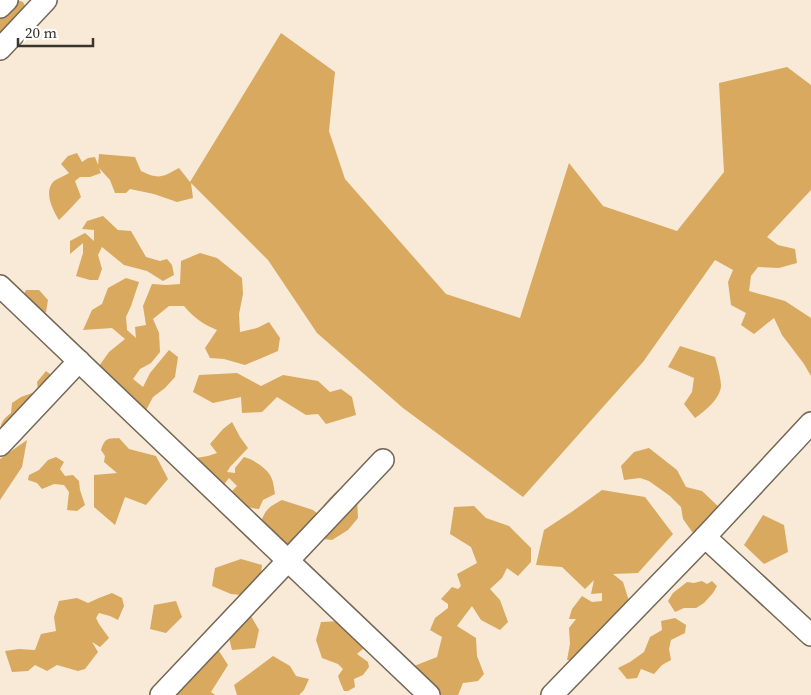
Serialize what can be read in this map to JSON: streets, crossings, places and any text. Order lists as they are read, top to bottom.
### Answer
{
  "scale_bar": "20 m"
}
